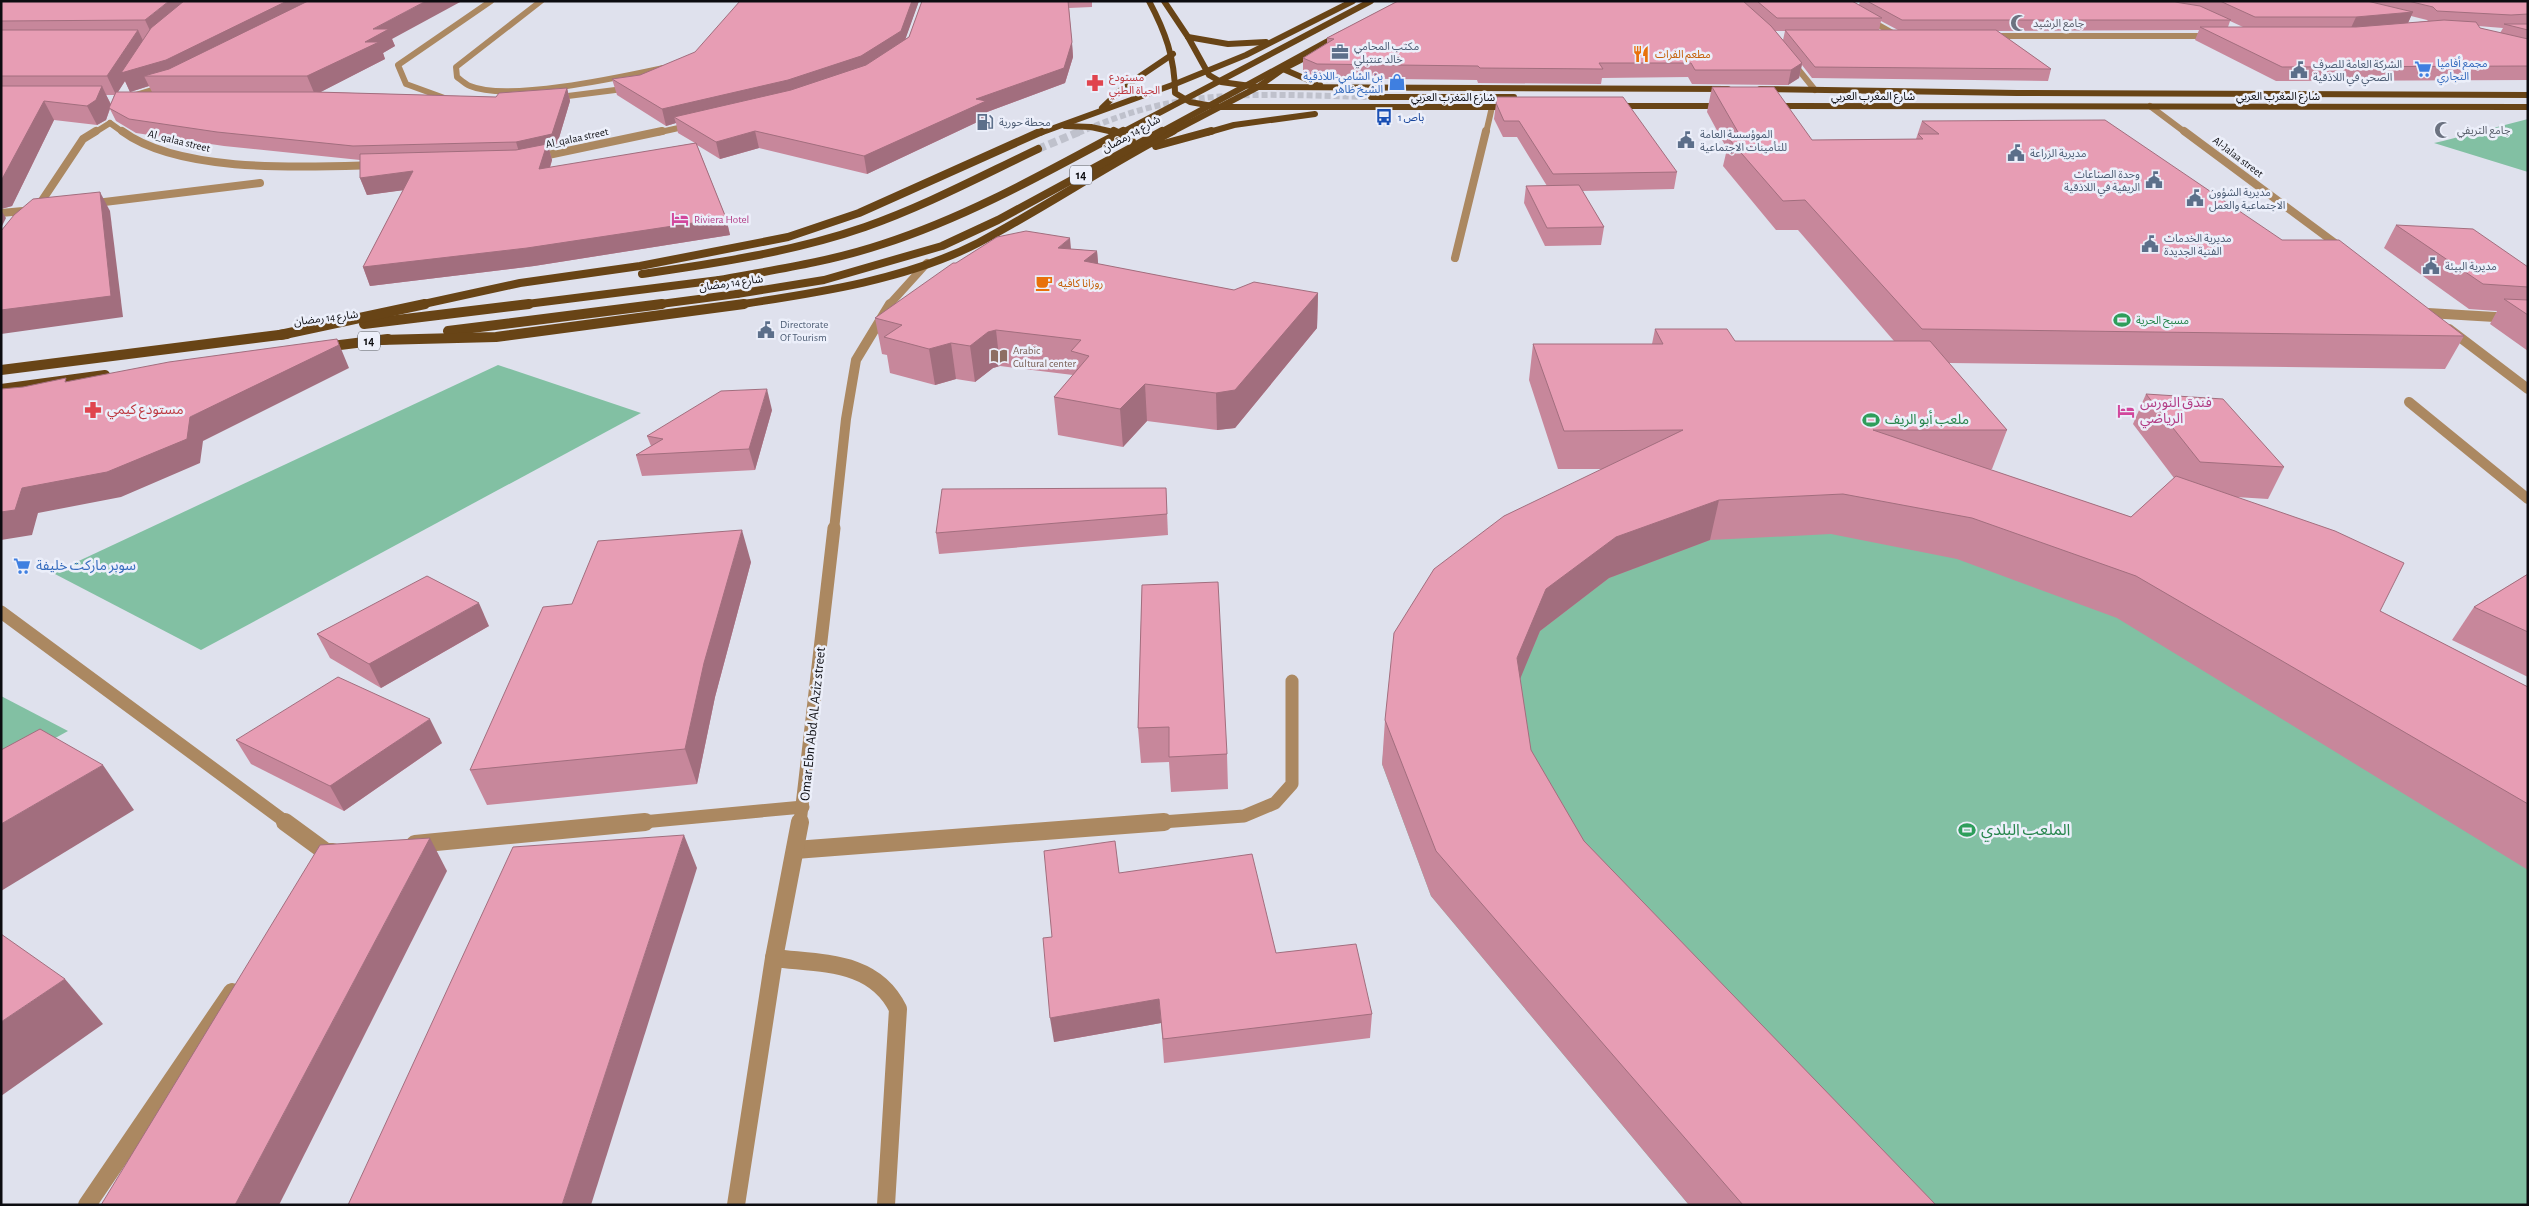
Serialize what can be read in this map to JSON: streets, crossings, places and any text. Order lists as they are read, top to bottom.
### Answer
{
  "streets": {
    "main road": ["شارع المغرب العربي", "شارع 14 رمضان", "14"],
    "street": ["Al_qalaa street", "Al-Jalaa street", "Omar Ebn Abd AL Aziz street"]
  },
  "crossings": [
    ["شارع المغرب العربي", "Al-Jalaa street"]
  ],
  "places": {
    "mosque": ["جامع الرشيد", "جامع التريفي"],
    "office": ["مكتب المحامي خالد عنتبلي"],
    "restaurant": ["مطعم الفرات"],
    "supermarket": ["مجمع أفاميا التجاري", "سوبر ماركت خليفة"],
    "public building": [
      "الشركة العامة للصرف الصحي في اللاذقية",
      "الموؤسسة العامة للتأمينات الاجتماعية",
      "مديرية الزراعة",
      "وحدة الصناعات الريفية في اللاذقية",
      "مديرية الشؤون الاجتماعية والعمل",
      "مديرية الخدمات الفنية الجديدة",
      "مديرية البيئة",
      "Directorate Of Tourism"
    ],
    "shop": ["بن الشامي-اللاذقية الشيخ ظاهر"],
    "pharmacy": ["مستودع الحياة الطبي", "مستودع كيمي"],
    "bus stop": ["باص 1"],
    "fuel station": ["محطة حورية"],
    "hotel": ["Riviera Hotel", "فندق النورس الرياضي"],
    "cafe": ["روزانا كافيه"],
    "sports": ["مسبح الحرية", "ملعب أبو الريف", "الملعب البلدي"],
    "library": ["Arabic Cultural center"]
  }
}
